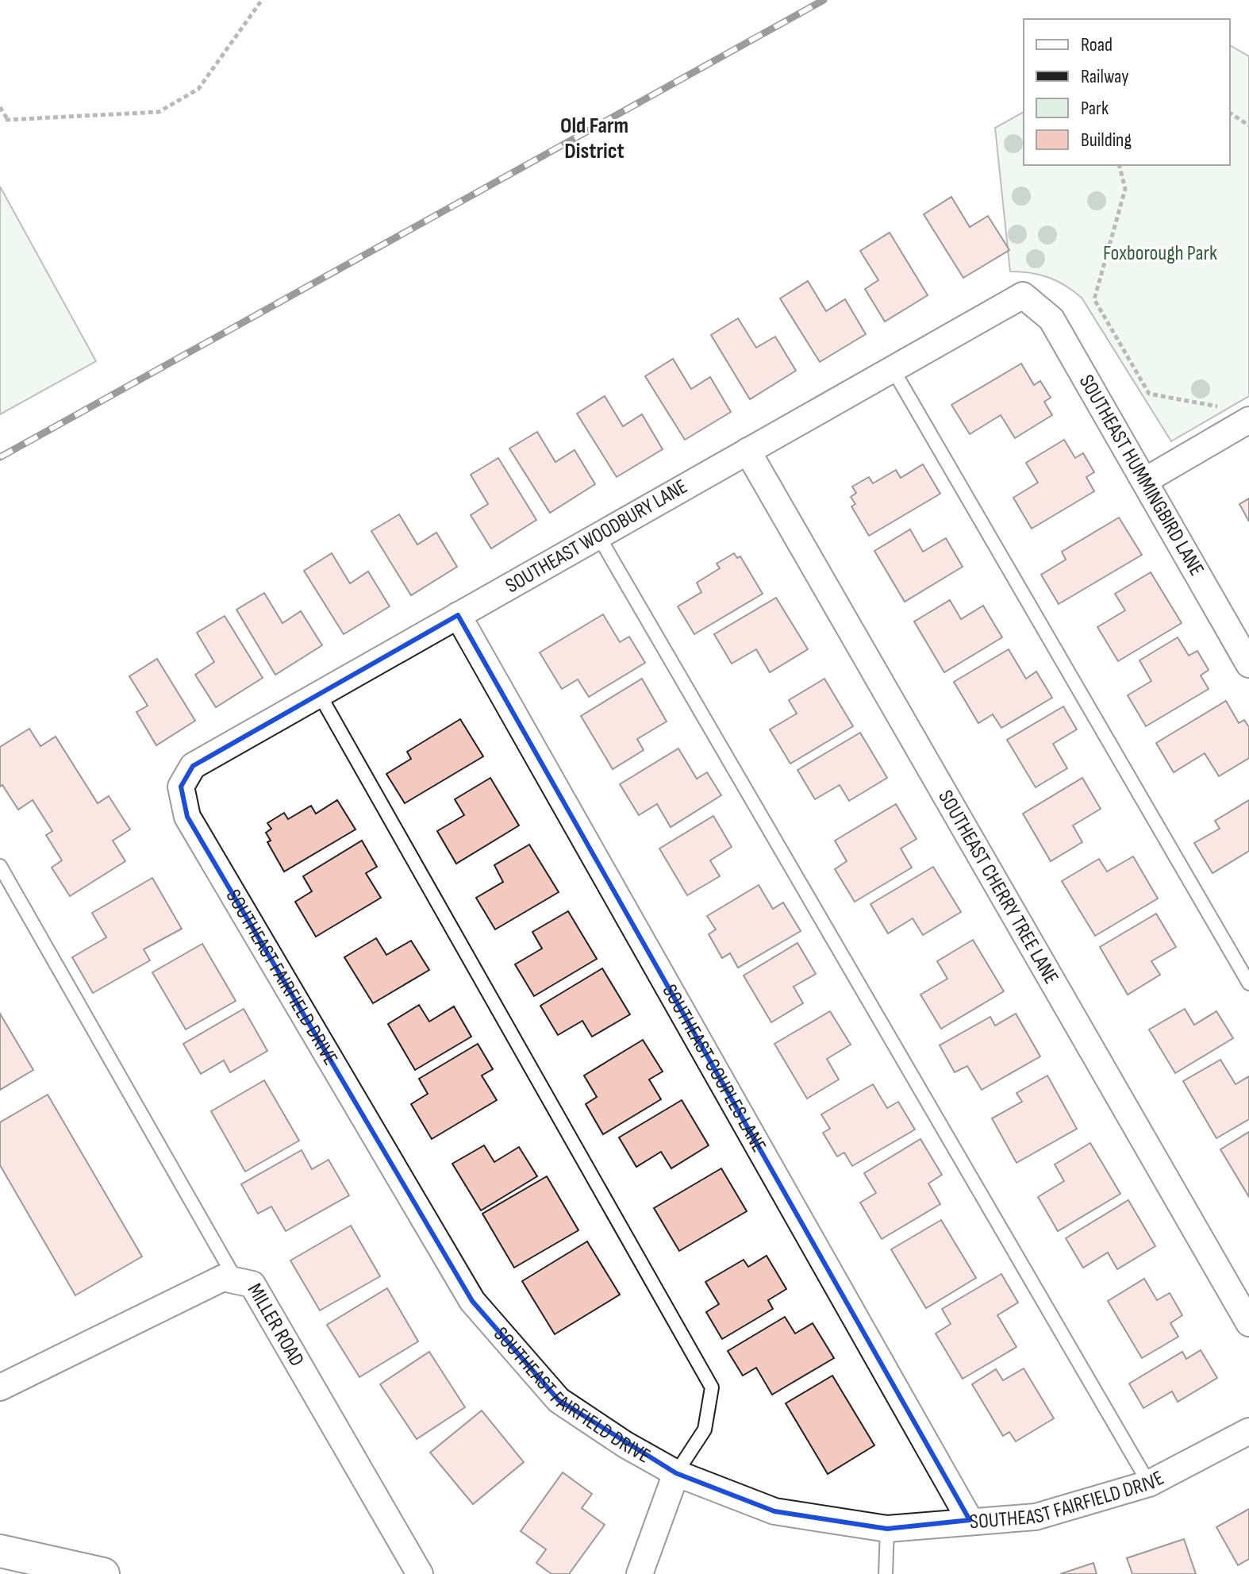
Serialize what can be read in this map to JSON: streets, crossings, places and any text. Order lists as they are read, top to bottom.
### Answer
{
  "streets": {
    "street": [
      "SOUTHEAST HUMMINGBIRD LANE",
      "SOUTHEAST WOODBURY LANE",
      "SOUTHEAST CHERRY TREE LANE",
      "SOUTHEAST FAIRFIELD DRIVE",
      "SOUTHEAST COUPLES LANE",
      "MILLER ROAD"
    ]
  },
  "crossings": [
    ["SOUTHEAST HUMMINGBIRD LANE", "SOUTHEAST WOODBURY LANE"],
    ["SOUTHEAST WOODBURY LANE", "SOUTHEAST CHERRY TREE LANE"],
    ["SOUTHEAST WOODBURY LANE", "SOUTHEAST FAIRFIELD DRIVE"],
    ["SOUTHEAST WOODBURY LANE", "SOUTHEAST COUPLES LANE"],
    ["SOUTHEAST FAIRFIELD DRIVE", "SOUTHEAST COUPLES LANE"]
  ],
  "districts": ["Old Farm District"],
  "parks": ["Foxborough Park"],
  "legend": [
    "Road",
    "Railway",
    "Park",
    "Building"
  ]
}
